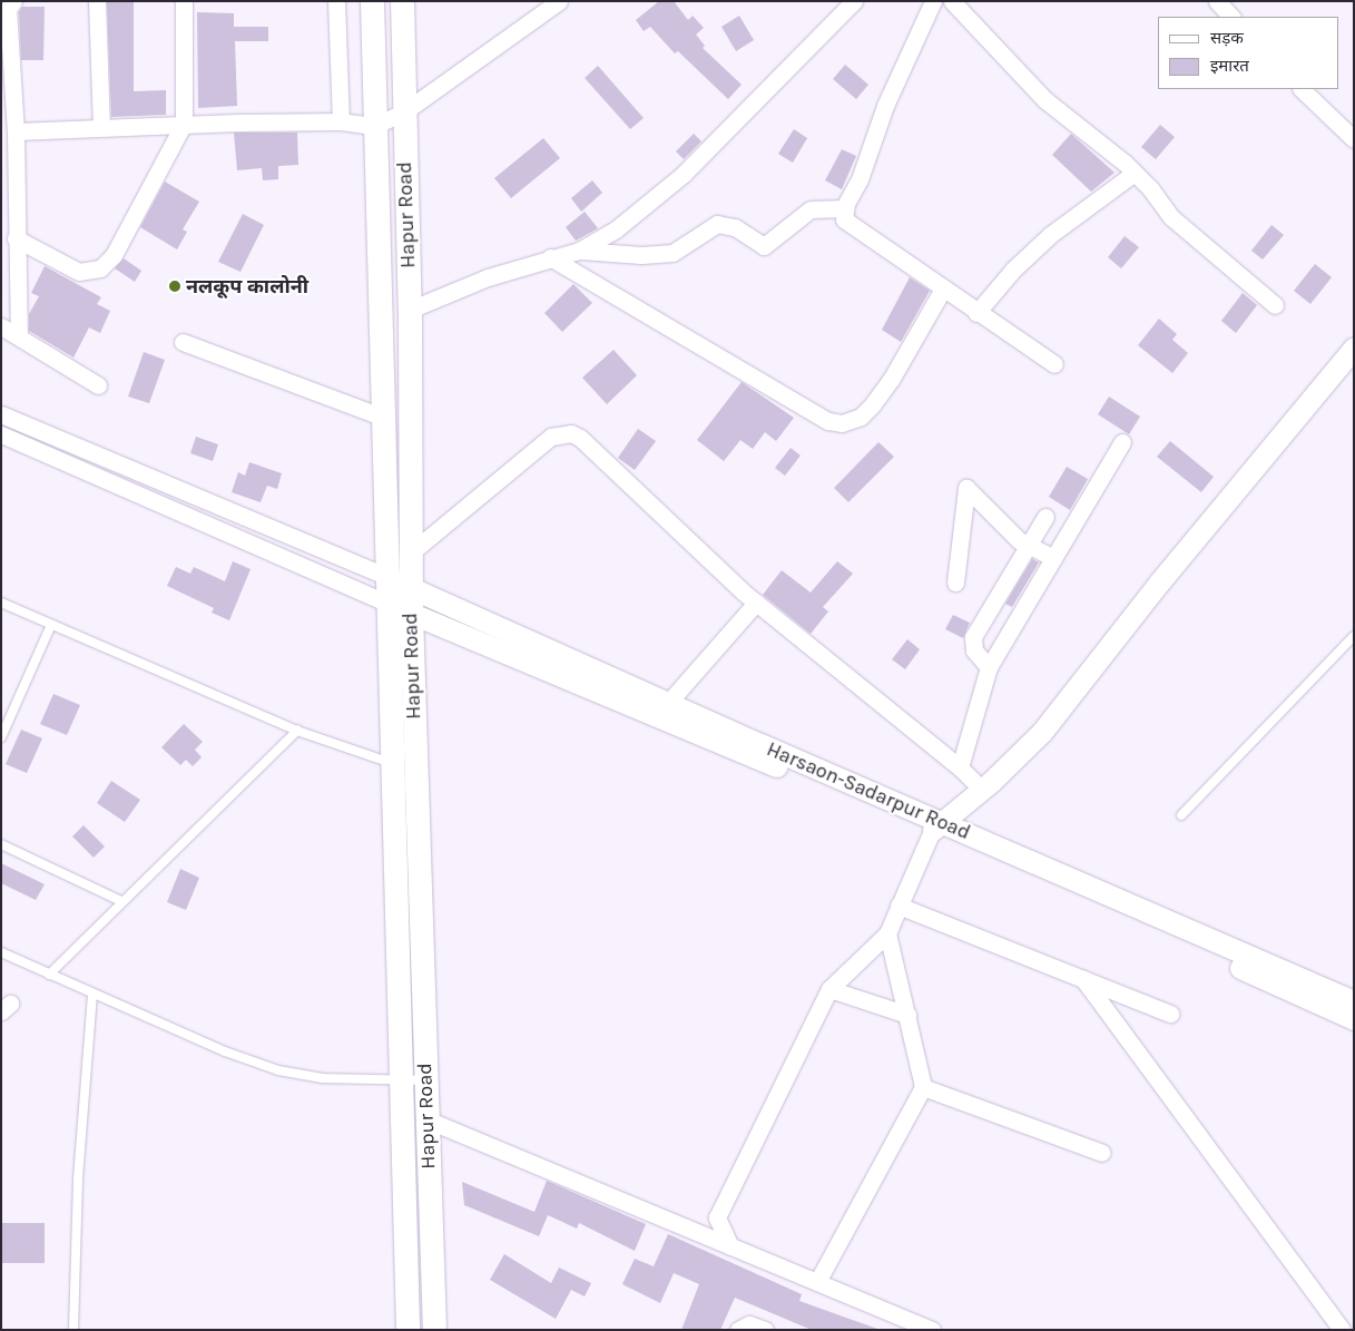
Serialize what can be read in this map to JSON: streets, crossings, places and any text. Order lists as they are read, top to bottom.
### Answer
{
  "streets": {
    "main road": ["Hapur Road"],
    "street": ["Harsaon-Sadarpur Road"]
  },
  "crossings": [
    ["Hapur Road", "Harsaon-Sadarpur Road"]
  ],
  "places": ["नलकूप कालोनी"],
  "legend": ["सड़क", "इमारत"]
}
